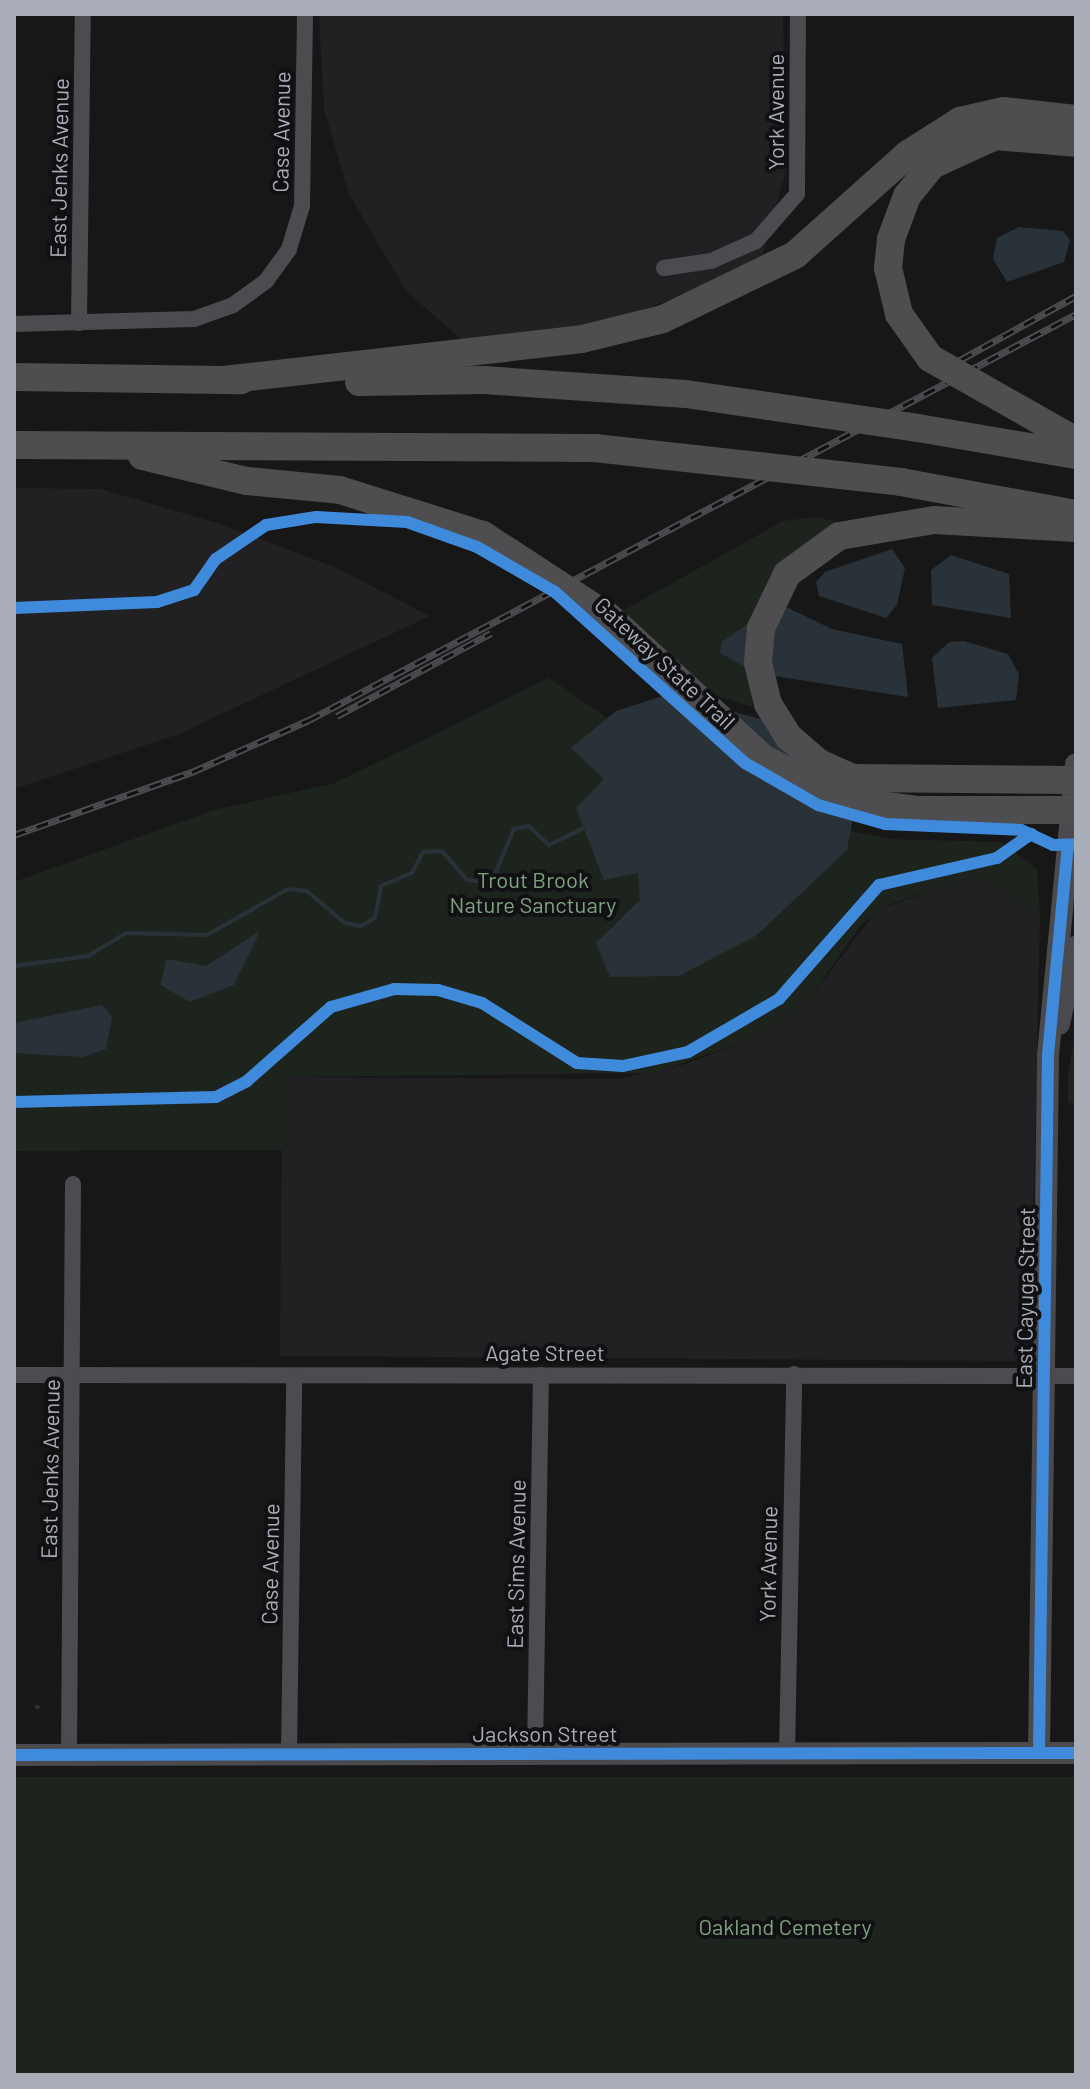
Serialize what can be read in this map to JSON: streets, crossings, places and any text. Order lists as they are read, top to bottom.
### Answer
{
  "streets": {
    "street": [
      "York Avenue",
      "Case Avenue",
      "East Jenks Avenue",
      "East Cayuga Street",
      "Agate Street",
      "East Sims Avenue",
      "Jackson Street"
    ],
    "cycle path": ["Gateway State Trail"]
  },
  "crossings": [
    ["York Avenue", "Agate Street"],
    ["York Avenue", "Jackson Street"],
    ["Case Avenue", "East Jenks Avenue"],
    ["Case Avenue", "Agate Street"],
    ["Case Avenue", "Jackson Street"],
    ["East Jenks Avenue", "Agate Street"],
    ["East Jenks Avenue", "Jackson Street"],
    ["East Cayuga Street", "Agate Street"],
    ["East Cayuga Street", "Jackson Street"],
    ["Agate Street", "East Sims Avenue"],
    ["East Sims Avenue", "Jackson Street"]
  ],
  "parks": ["Trout Brook Nature Sanctuary", "Oakland Cemetery"]
}
